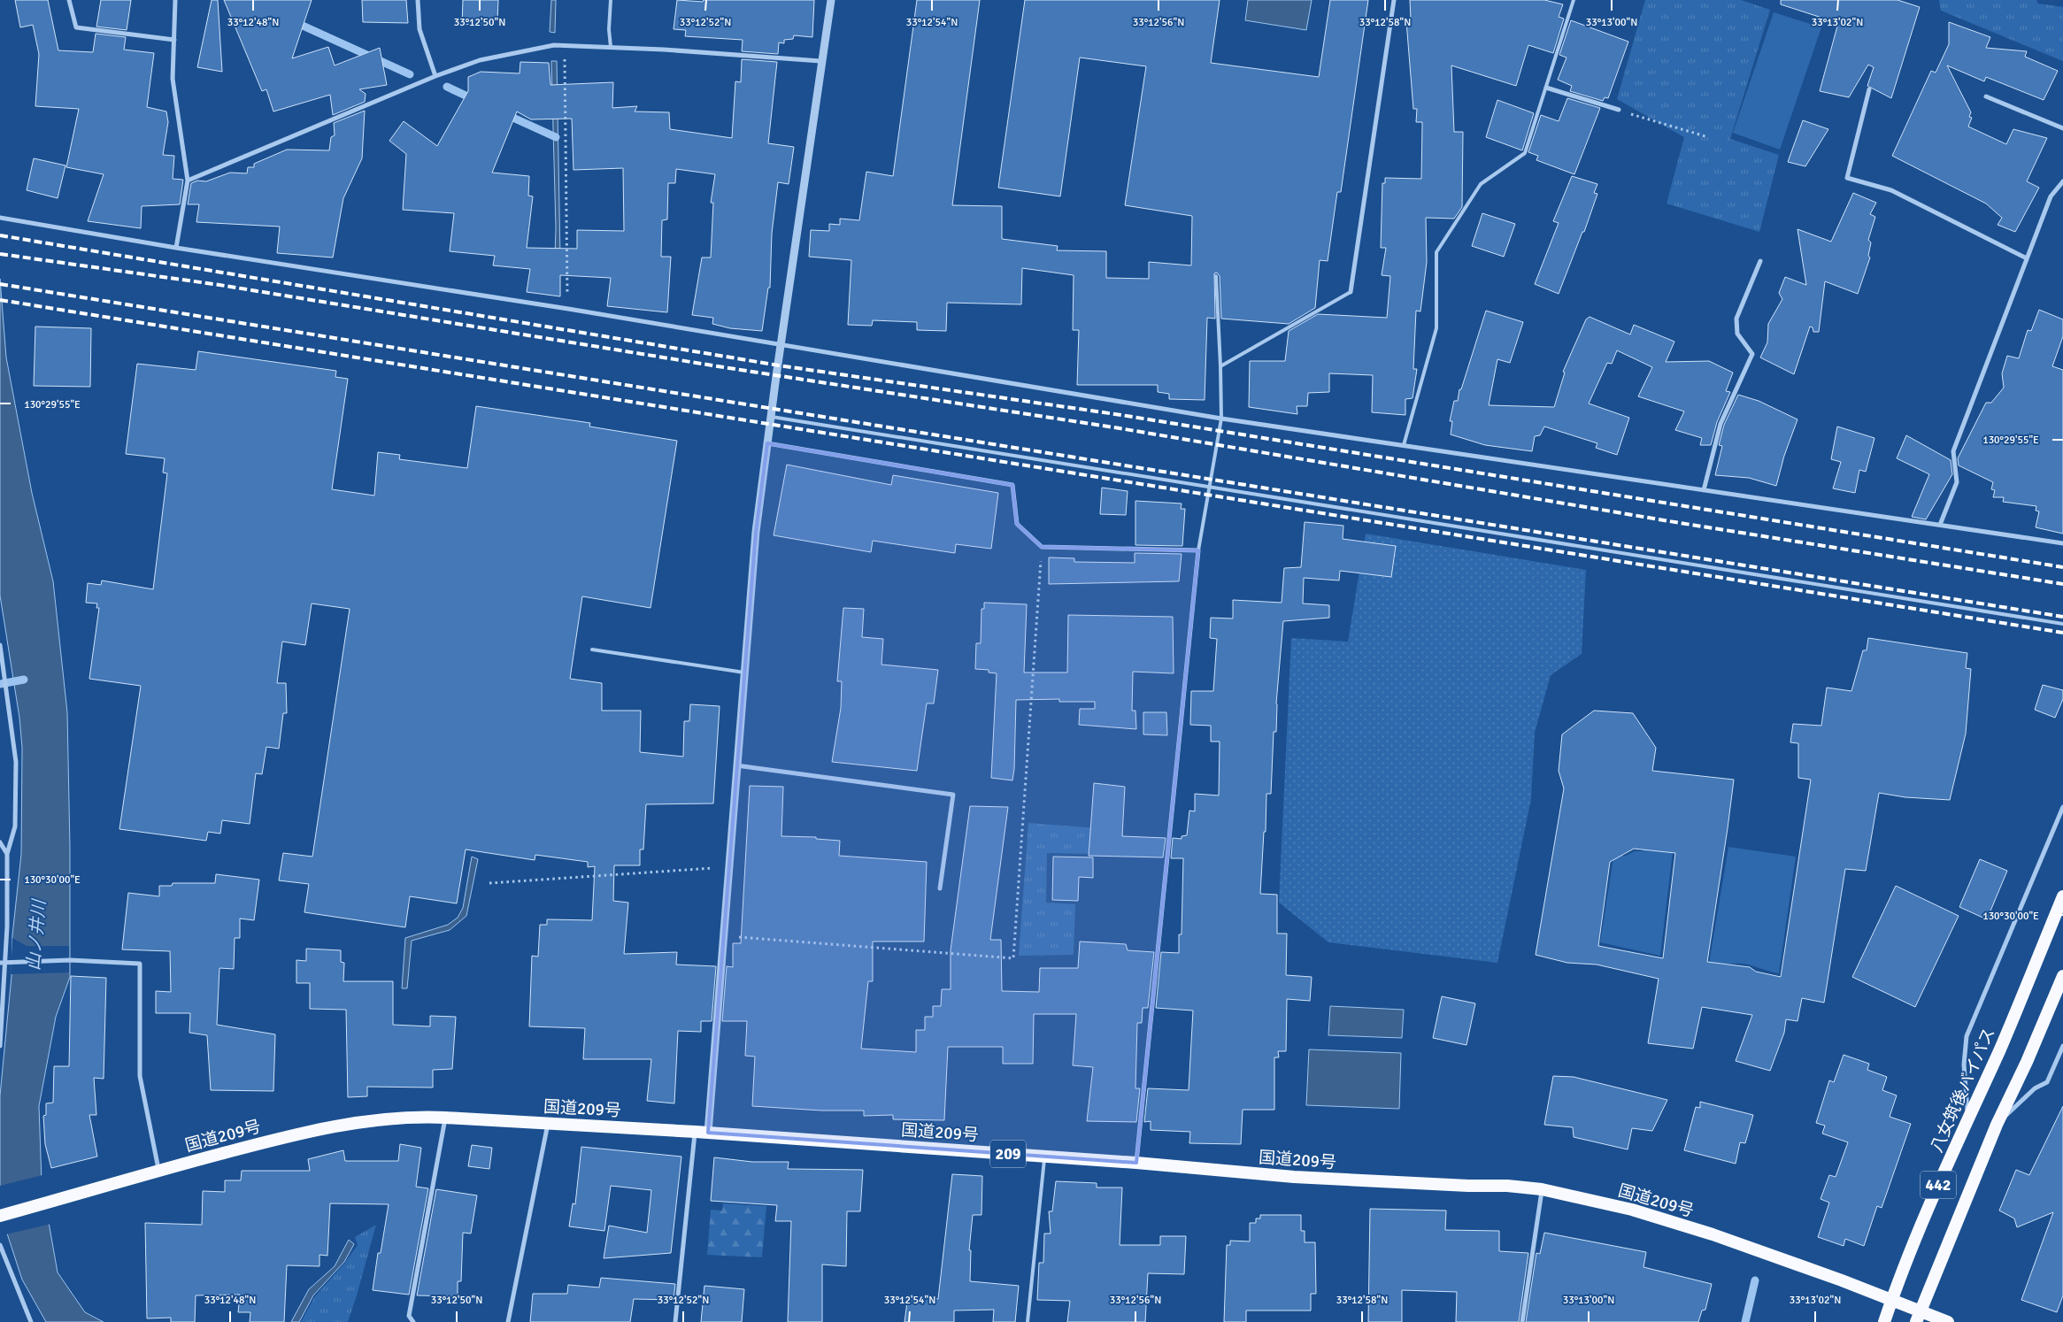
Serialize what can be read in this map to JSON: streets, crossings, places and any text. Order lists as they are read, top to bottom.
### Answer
{
  "streets": {
    "highway": [
      "八女筑後バイパス",
      "国道209号",
      "209",
      "442"
    ]
  },
  "crossings": [
    ["八女筑後バイパス", "国道209号"],
    ["国道209号", "442"]
  ],
  "water": ["山ノ井川"],
  "coordinates": [
    "33°12'48\"N",
    "33°12'50\"N",
    "33°12'52\"N",
    "33°12'54\"N",
    "33°12'56\"N",
    "33°12'58\"N",
    "33°13'00\"N",
    "33°13'02\"N",
    "130°29'55\"E",
    "130°30'00\"E"
  ]
}
